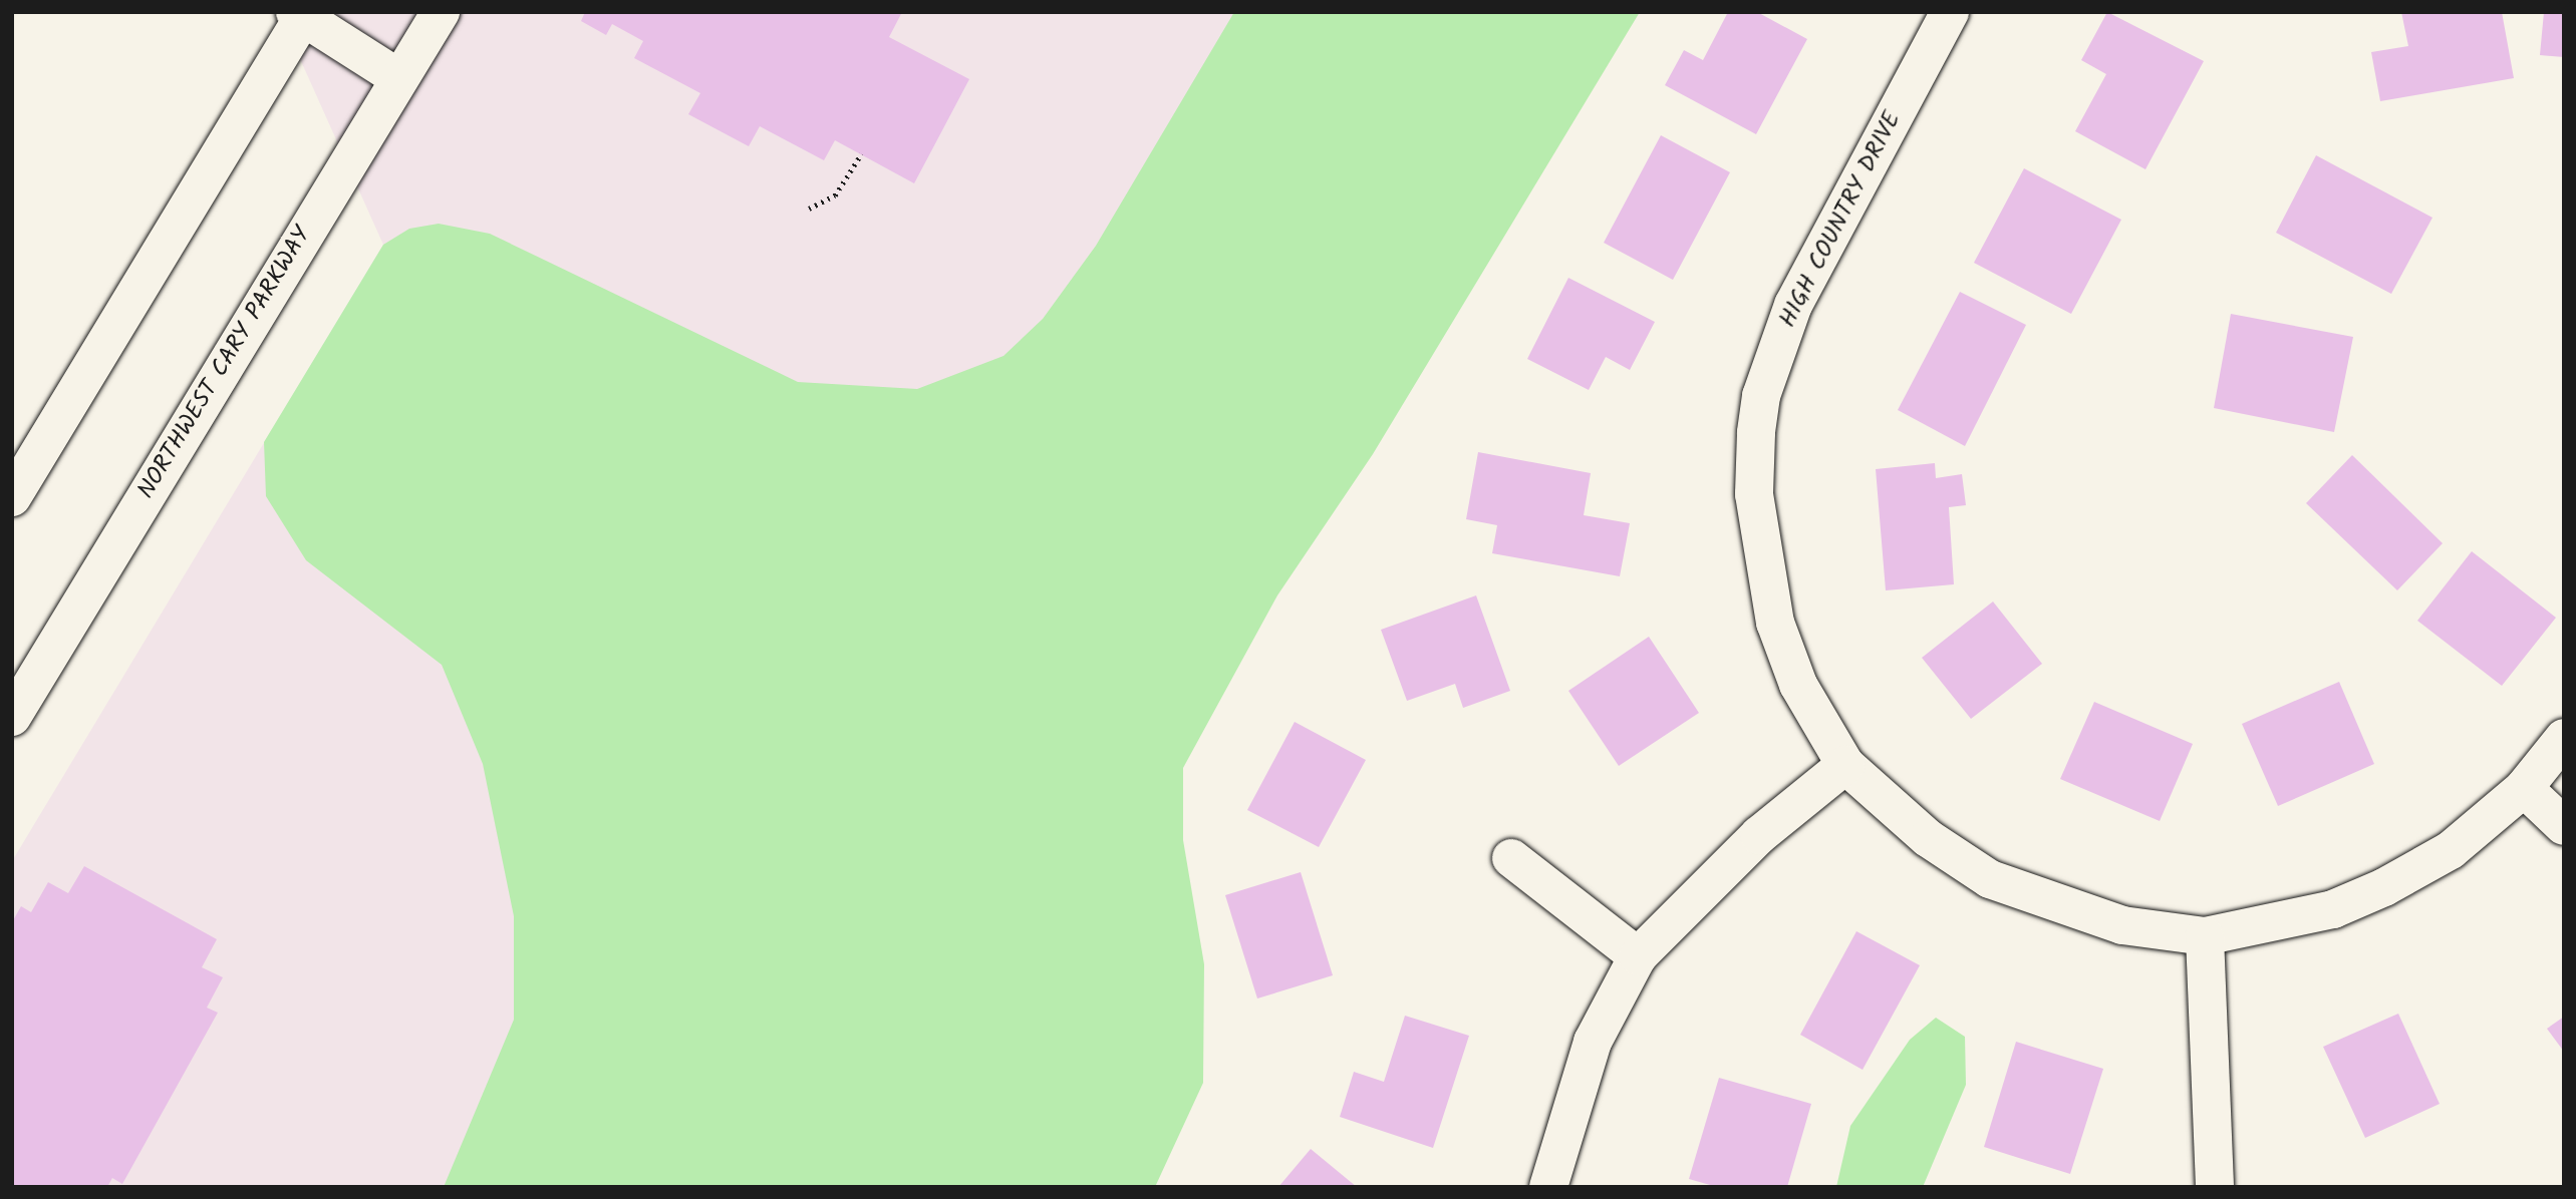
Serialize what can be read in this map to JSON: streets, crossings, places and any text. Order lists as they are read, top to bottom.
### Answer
{
  "streets": {
    "street": ["HIGH COUNTRY DRIVE", "NORTHWEST CARY PARKWAY"]
  }
}
